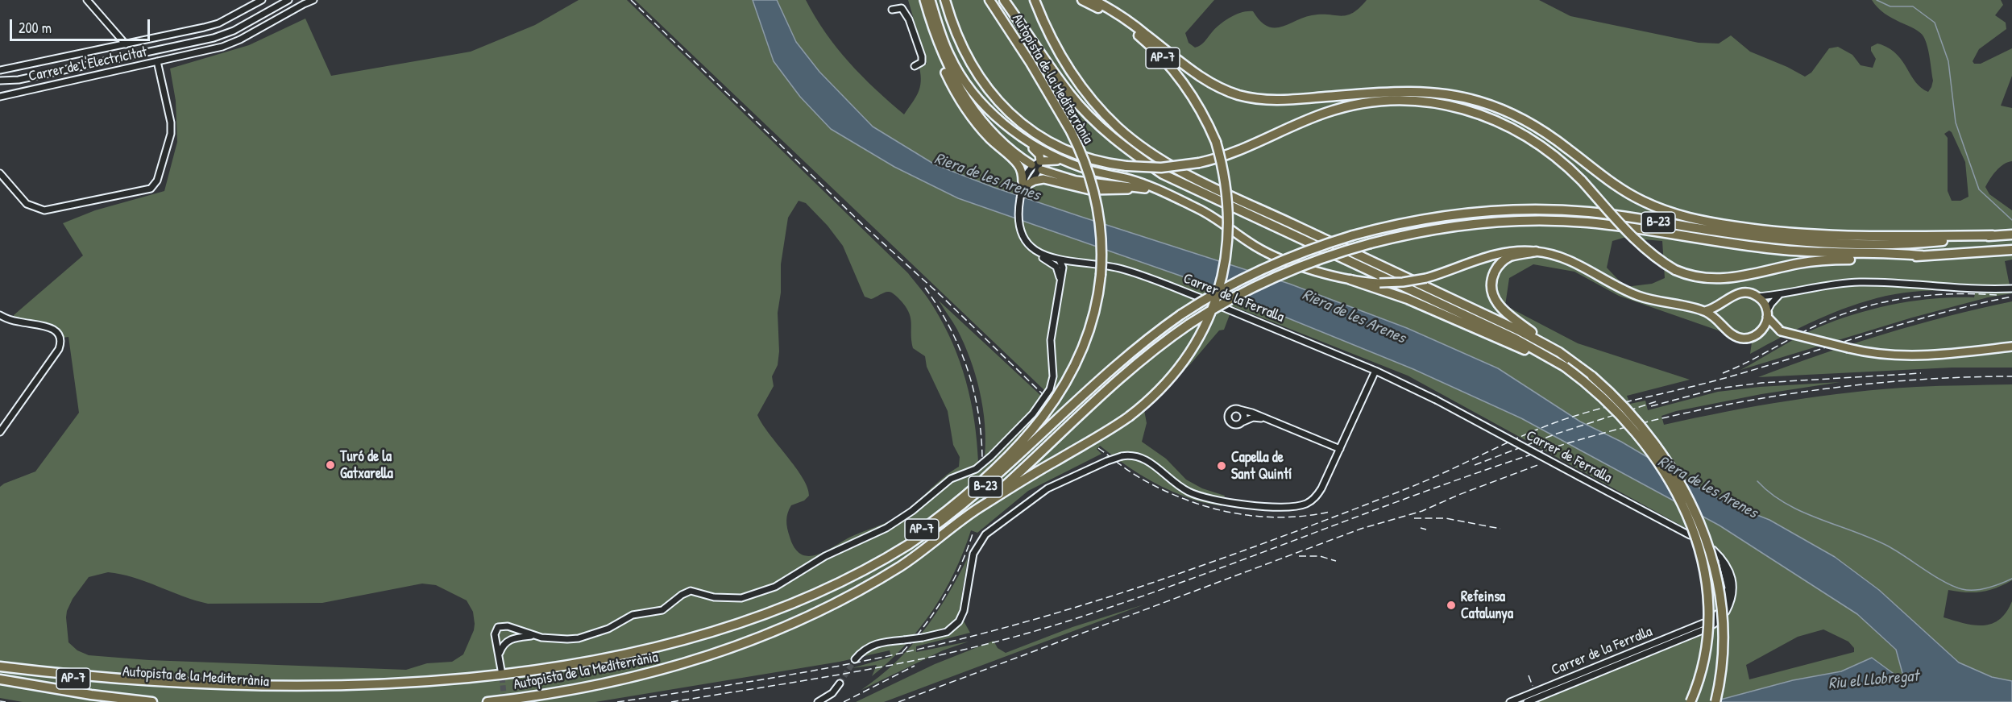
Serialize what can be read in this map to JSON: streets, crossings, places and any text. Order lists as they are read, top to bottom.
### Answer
{
  "streets": {
    "highway": ["AP-7", "Autopista de la Mediterrània", "B-23"],
    "street": ["Carrer de l'Electricitat", "Carrer de la Ferralla", "Carrer de Ferralla"]
  },
  "crossings": [
    ["AP-7", "Autopista de la Mediterrània"],
    ["AP-7", "B-23"],
    ["Autopista de la Mediterrània", "B-23"],
    ["Carrer de la Ferralla", "Carrer de Ferralla"]
  ],
  "water": ["Riera de les Arenes", "Riu el Llobregat"],
  "places": ["Turó de la Gatxarella", "Capella de Sant Quintí", "Refeinsa Catalunya"],
  "scale_bar": "200 m"
}
